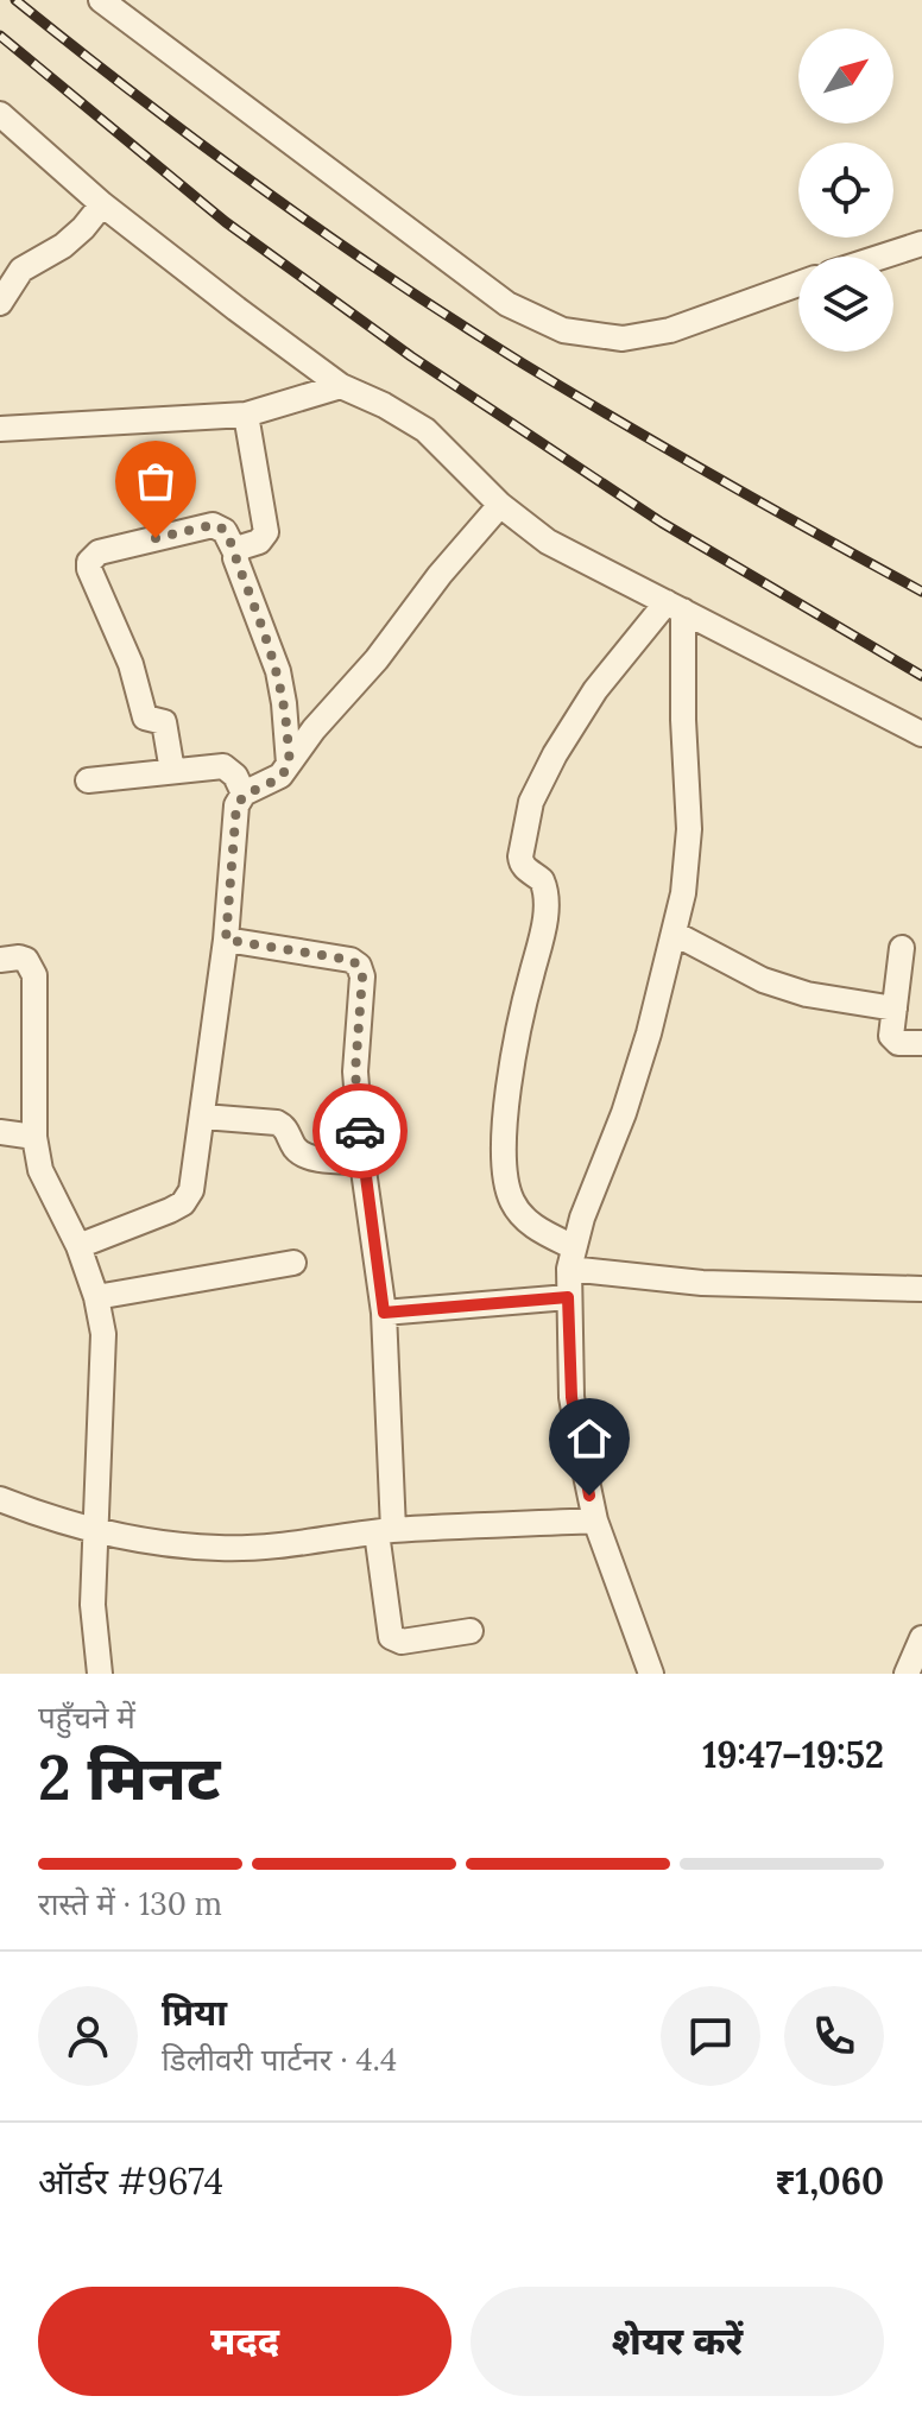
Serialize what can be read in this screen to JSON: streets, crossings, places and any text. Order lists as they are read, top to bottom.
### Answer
{
  "north": "top right",
  "page": {
    "heading": ["2 मिनट", "पहुँचने में", "19:47–19:52"],
    "panel": [
      "प्रिया",
      "डिलीवरी पार्टनर · 4.4",
      "ऑर्डर #9674",
      "₹1,060"
    ],
    "bar": "रास्ते में · 130 m",
    "buttons": ["मदद", "शेयर करें"]
  }
}
